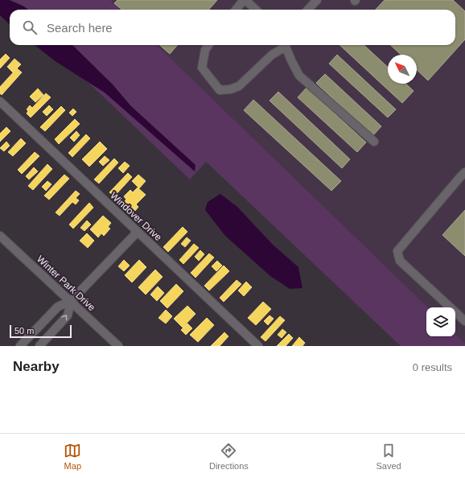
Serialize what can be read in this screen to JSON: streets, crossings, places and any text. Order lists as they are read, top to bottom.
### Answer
{
  "streets": {
    "street": ["Windover Drive", "Winter Park Drive"]
  },
  "scale_bar": "50 m",
  "north": "top left",
  "page": {
    "search": "Search here",
    "scale": "50 m",
    "heading": ["Nearby", "0 results"],
    "nav": ["Map", "Directions", "Saved"]
  }
}
